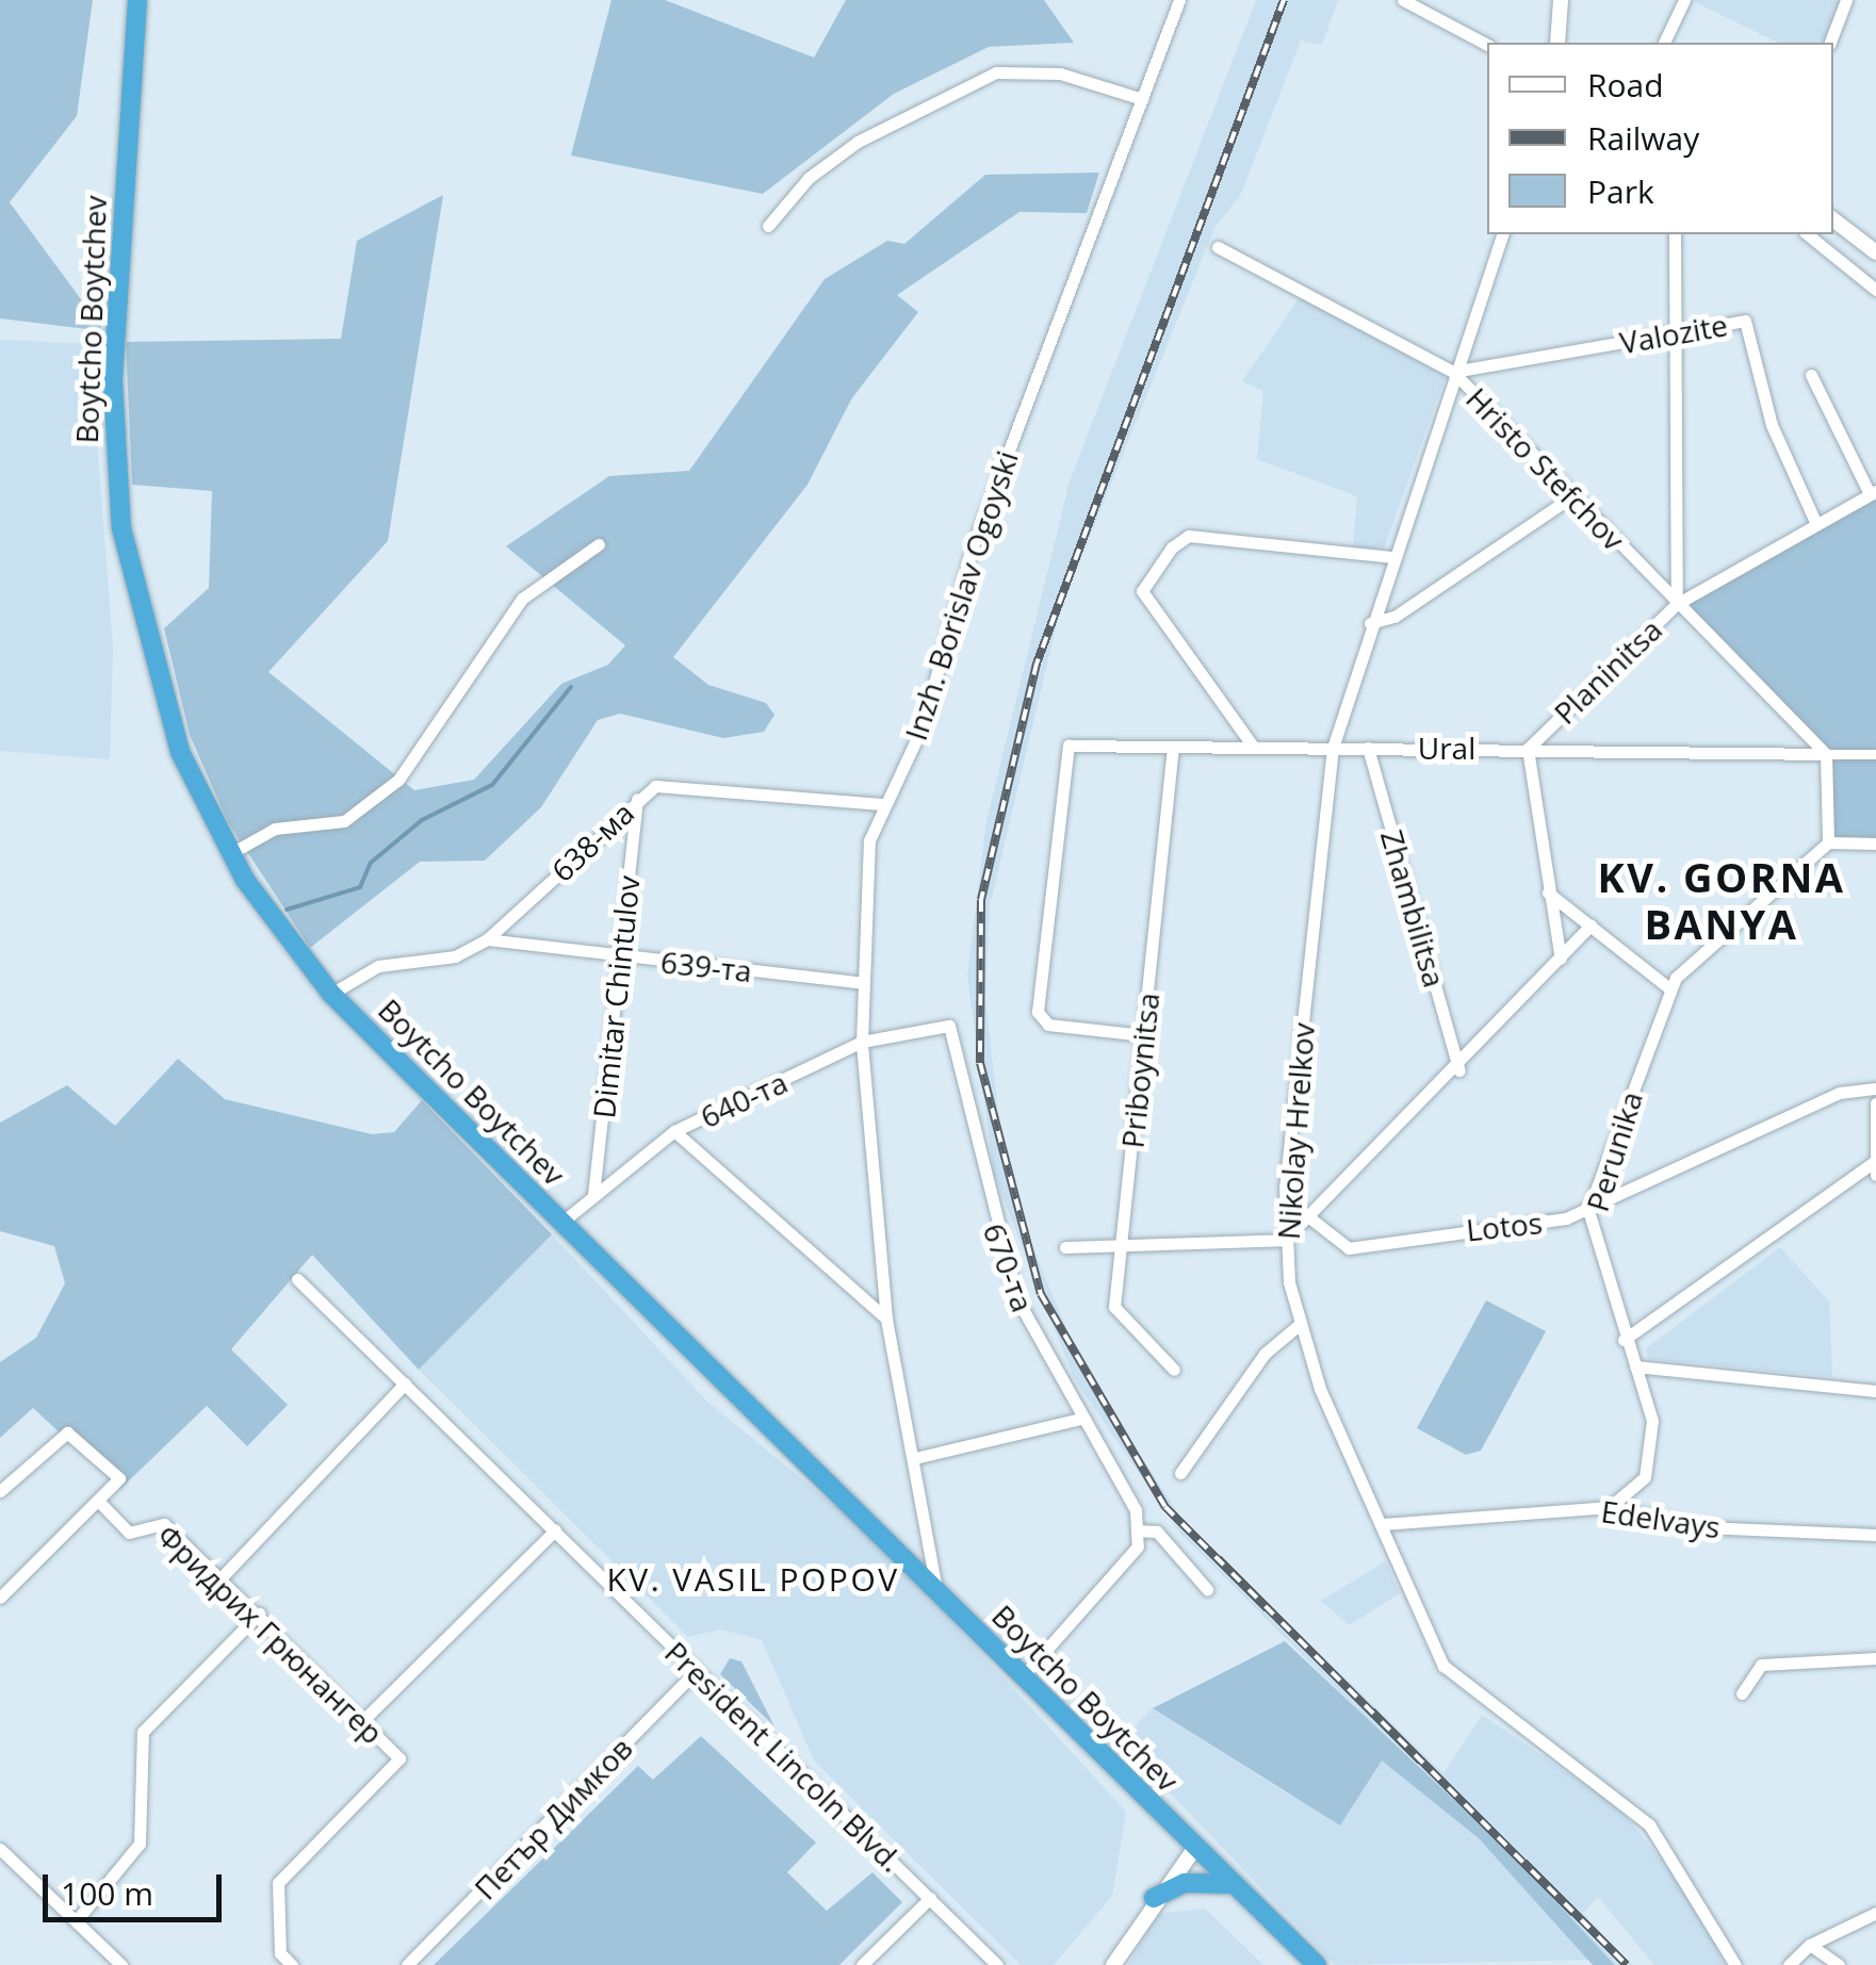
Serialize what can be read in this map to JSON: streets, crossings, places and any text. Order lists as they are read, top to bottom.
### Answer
{
  "streets": {
    "highway": ["Boytcho Boytchev"],
    "street": [
      "Valozite",
      "Hristo Stefchov",
      "Inzh. Borislav Ogoyski",
      "Planinitsa",
      "Ural",
      "638-ма",
      "Zhambilitsa",
      "639-та",
      "Dimitar Chintulov",
      "Priboynitsa",
      "640-та",
      "Nikolay Hrelkov",
      "Perunika",
      "Lotos",
      "670-та",
      "Edelvays",
      "Фридрих Грюнангер",
      "President Lincoln Blvd.",
      "Петър Димков"
    ]
  },
  "crossings": [
    ["Boytcho Boytchev", "Inzh. Borislav Ogoyski"],
    ["Boytcho Boytchev", "638-ма"],
    ["Boytcho Boytchev", "640-та"],
    ["Valozite", "Hristo Stefchov"],
    ["Valozite", "Planinitsa"],
    ["Valozite", "Nikolay Hrelkov"],
    ["Hristo Stefchov", "Planinitsa"],
    ["Hristo Stefchov", "Ural"],
    ["Hristo Stefchov", "Nikolay Hrelkov"],
    ["Inzh. Borislav Ogoyski", "638-ма"],
    ["Inzh. Borislav Ogoyski", "639-та"],
    ["Inzh. Borislav Ogoyski", "640-та"],
    ["Planinitsa", "Ural"],
    ["Ural", "Zhambilitsa"],
    ["Ural", "Priboynitsa"],
    ["Ural", "Nikolay Hrelkov"],
    ["638-ма", "639-та"],
    ["638-ма", "Dimitar Chintulov"],
    ["639-та", "Dimitar Chintulov"],
    ["Dimitar Chintulov", "640-та"],
    ["640-та", "670-та"],
    ["Nikolay Hrelkov", "Edelvays"],
    ["Perunika", "Lotos"],
    ["Perunika", "Edelvays"],
    ["President Lincoln Blvd.", "Петър Димков"]
  ],
  "districts": ["KV. GORNA BANYA", "KV. VASIL POPOV"],
  "legend": ["Road", "Railway", "Park"],
  "scale_bar": "100 m"
}
